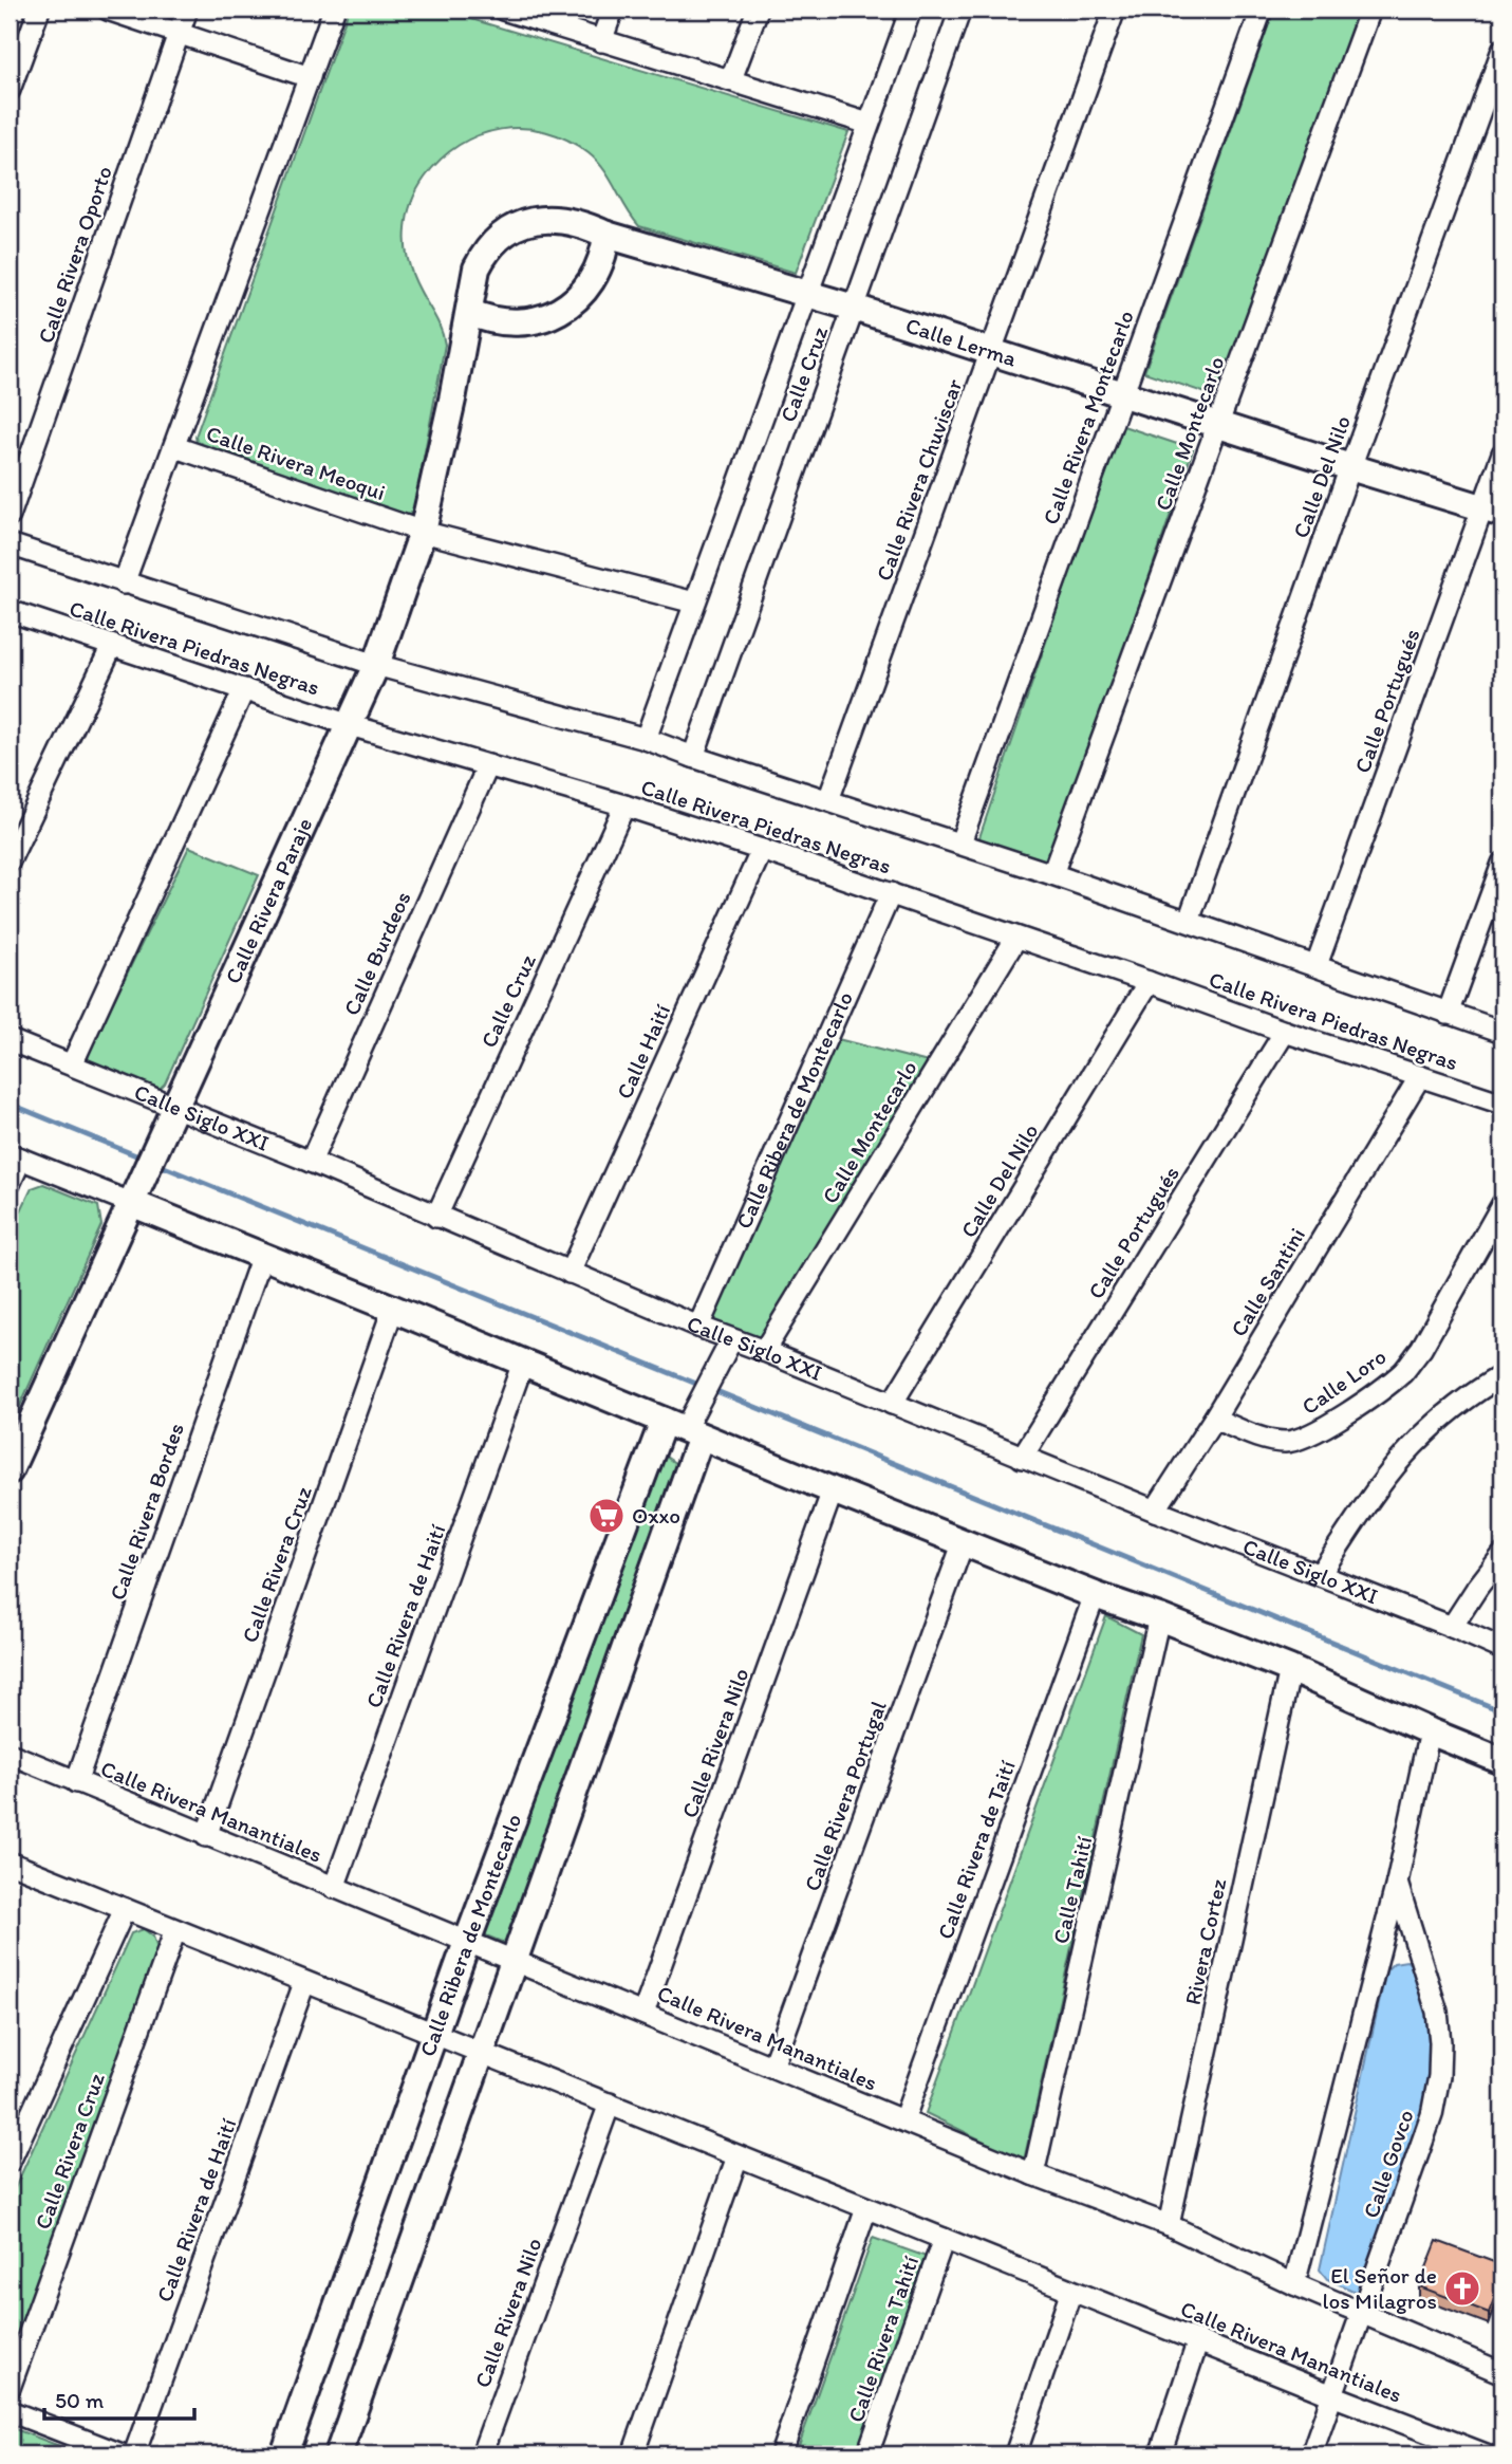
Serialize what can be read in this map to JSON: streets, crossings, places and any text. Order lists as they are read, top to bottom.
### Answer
{
  "streets": {
    "street": [
      "Calle Rivera Oporto",
      "Calle Lerma",
      "Calle Cruz",
      "Calle Rivera Montecarlo",
      "Calle Montecarlo",
      "Calle Rivera Meoqui",
      "Calle Del Nilo",
      "Calle Rivera Chuviscar",
      "Calle Rivera Piedras Negras",
      "Calle Portugués",
      "Calle Rivera Paraje",
      "Calle Burdeos",
      "Calle Haití",
      "Calle Ribera de Montecarlo",
      "Calle Siglo XXI",
      "Calle Santini",
      "Calle Loro",
      "Calle Rivera Bordes",
      "Calle Rivera Cruz",
      "Calle Rivera de Haití",
      "Calle Rivera Nilo",
      "Calle Rivera Portugal",
      "Calle Rivera Manantiales",
      "Calle Rivera de Taití",
      "Calle Tahití",
      "Rivera Cortez",
      "Calle Govco",
      "Calle Rivera Tahití"
    ]
  },
  "crossings": [
    ["Calle Lerma", "Calle Cruz"],
    ["Calle Lerma", "Calle Rivera Montecarlo"],
    ["Calle Lerma", "Calle Montecarlo"],
    ["Calle Lerma", "Calle Del Nilo"],
    ["Calle Lerma", "Calle Rivera Chuviscar"],
    ["Calle Lerma", "Calle Portugués"],
    ["Calle Lerma", "Calle Rivera Paraje"],
    ["Calle Cruz", "Calle Rivera Meoqui"],
    ["Calle Cruz", "Calle Rivera Piedras Negras"],
    ["Calle Cruz", "Calle Siglo XXI"],
    ["Calle Rivera Montecarlo", "Calle Rivera Piedras Negras"],
    ["Calle Montecarlo", "Calle Rivera Piedras Negras"],
    ["Calle Montecarlo", "Calle Siglo XXI"],
    ["Calle Rivera Meoqui", "Calle Rivera Paraje"],
    ["Calle Del Nilo", "Calle Rivera Piedras Negras"],
    ["Calle Del Nilo", "Calle Siglo XXI"],
    ["Calle Rivera Chuviscar", "Calle Rivera Piedras Negras"],
    ["Calle Rivera Piedras Negras", "Calle Portugués"],
    ["Calle Rivera Piedras Negras", "Calle Rivera Paraje"],
    ["Calle Rivera Piedras Negras", "Calle Burdeos"],
    ["Calle Rivera Piedras Negras", "Calle Haití"],
    ["Calle Rivera Piedras Negras", "Calle Ribera de Montecarlo"],
    ["Calle Rivera Piedras Negras", "Calle Santini"],
    ["Calle Portugués", "Calle Siglo XXI"],
    ["Calle Rivera Paraje", "Calle Siglo XXI"],
    ["Calle Burdeos", "Calle Siglo XXI"],
    ["Calle Haití", "Calle Siglo XXI"],
    ["Calle Ribera de Montecarlo", "Calle Siglo XXI"],
    ["Calle Ribera de Montecarlo", "Calle Rivera Manantiales"],
    ["Calle Siglo XXI", "Calle Santini"],
    ["Calle Santini", "Calle Loro"],
    ["Calle Rivera Bordes", "Calle Rivera Manantiales"],
    ["Calle Rivera Cruz", "Calle Rivera Manantiales"],
    ["Calle Rivera de Haití", "Calle Rivera Manantiales"],
    ["Calle Rivera Nilo", "Calle Rivera Manantiales"],
    ["Calle Rivera Portugal", "Calle Rivera Manantiales"],
    ["Calle Rivera Manantiales", "Calle Rivera de Taití"],
    ["Calle Rivera Manantiales", "Calle Tahití"],
    ["Calle Rivera Manantiales", "Rivera Cortez"],
    ["Calle Rivera Manantiales", "Calle Govco"],
    ["Calle Rivera Manantiales", "Calle Rivera Tahití"]
  ],
  "places": {
    "supermarket": ["Oxxo"],
    "church": ["El Señor de los Milagros"]
  },
  "scale_bar": "50 m"
}
